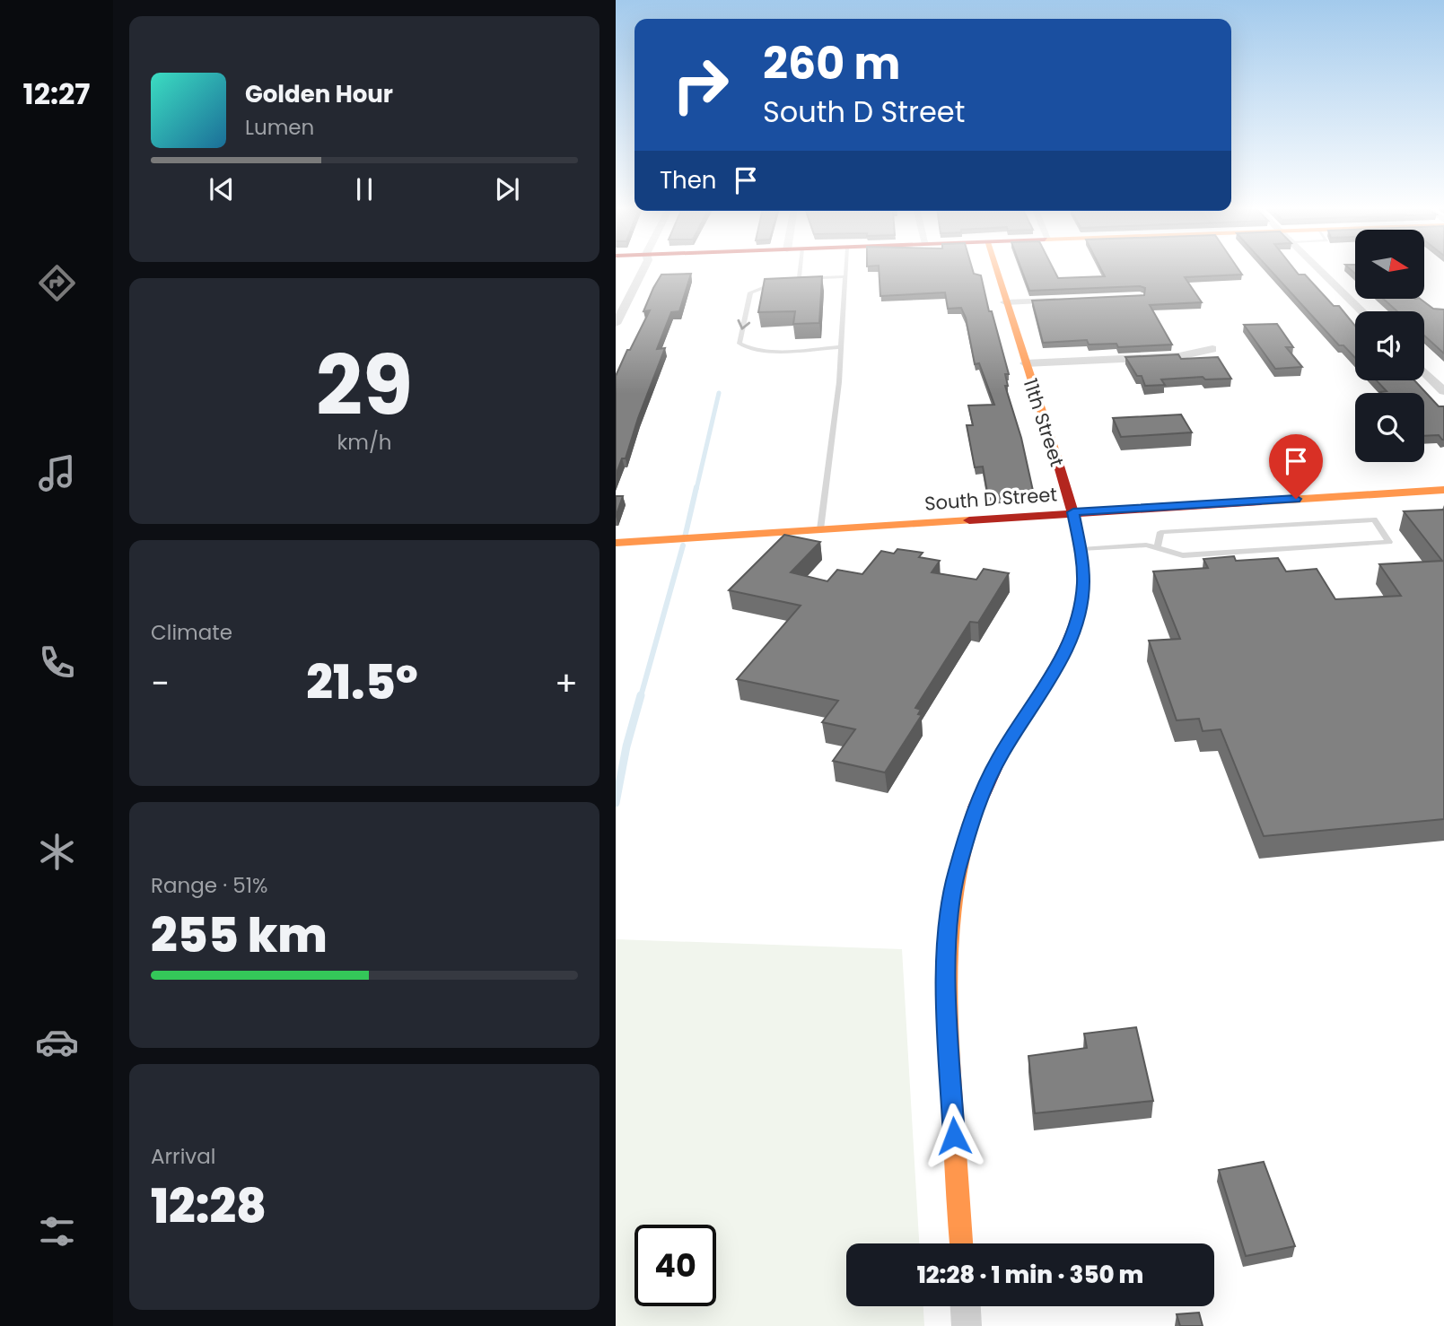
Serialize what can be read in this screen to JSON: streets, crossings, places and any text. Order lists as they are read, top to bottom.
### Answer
{
  "streets": {
    "street": ["11th Street", "South D Street"]
  },
  "crossings": [
    ["11th Street", "South D Street"]
  ],
  "north": "right",
  "page": {
    "tabs": "12:27",
    "turn": ["260 m", "South D Street"],
    "song": ["Golden Hour", "Lumen"],
    "then": "Then",
    "tile": [
      ["29", "km/h"],
      "Climate",
      ["Range · 51%", "255 km"],
      ["Arrival", "12:28"]
    ],
    "heat": ["−", "21.5°", "+"],
    "limit": "40",
    "trip": "12:28 · 1 min · 350 m"
  }
}
